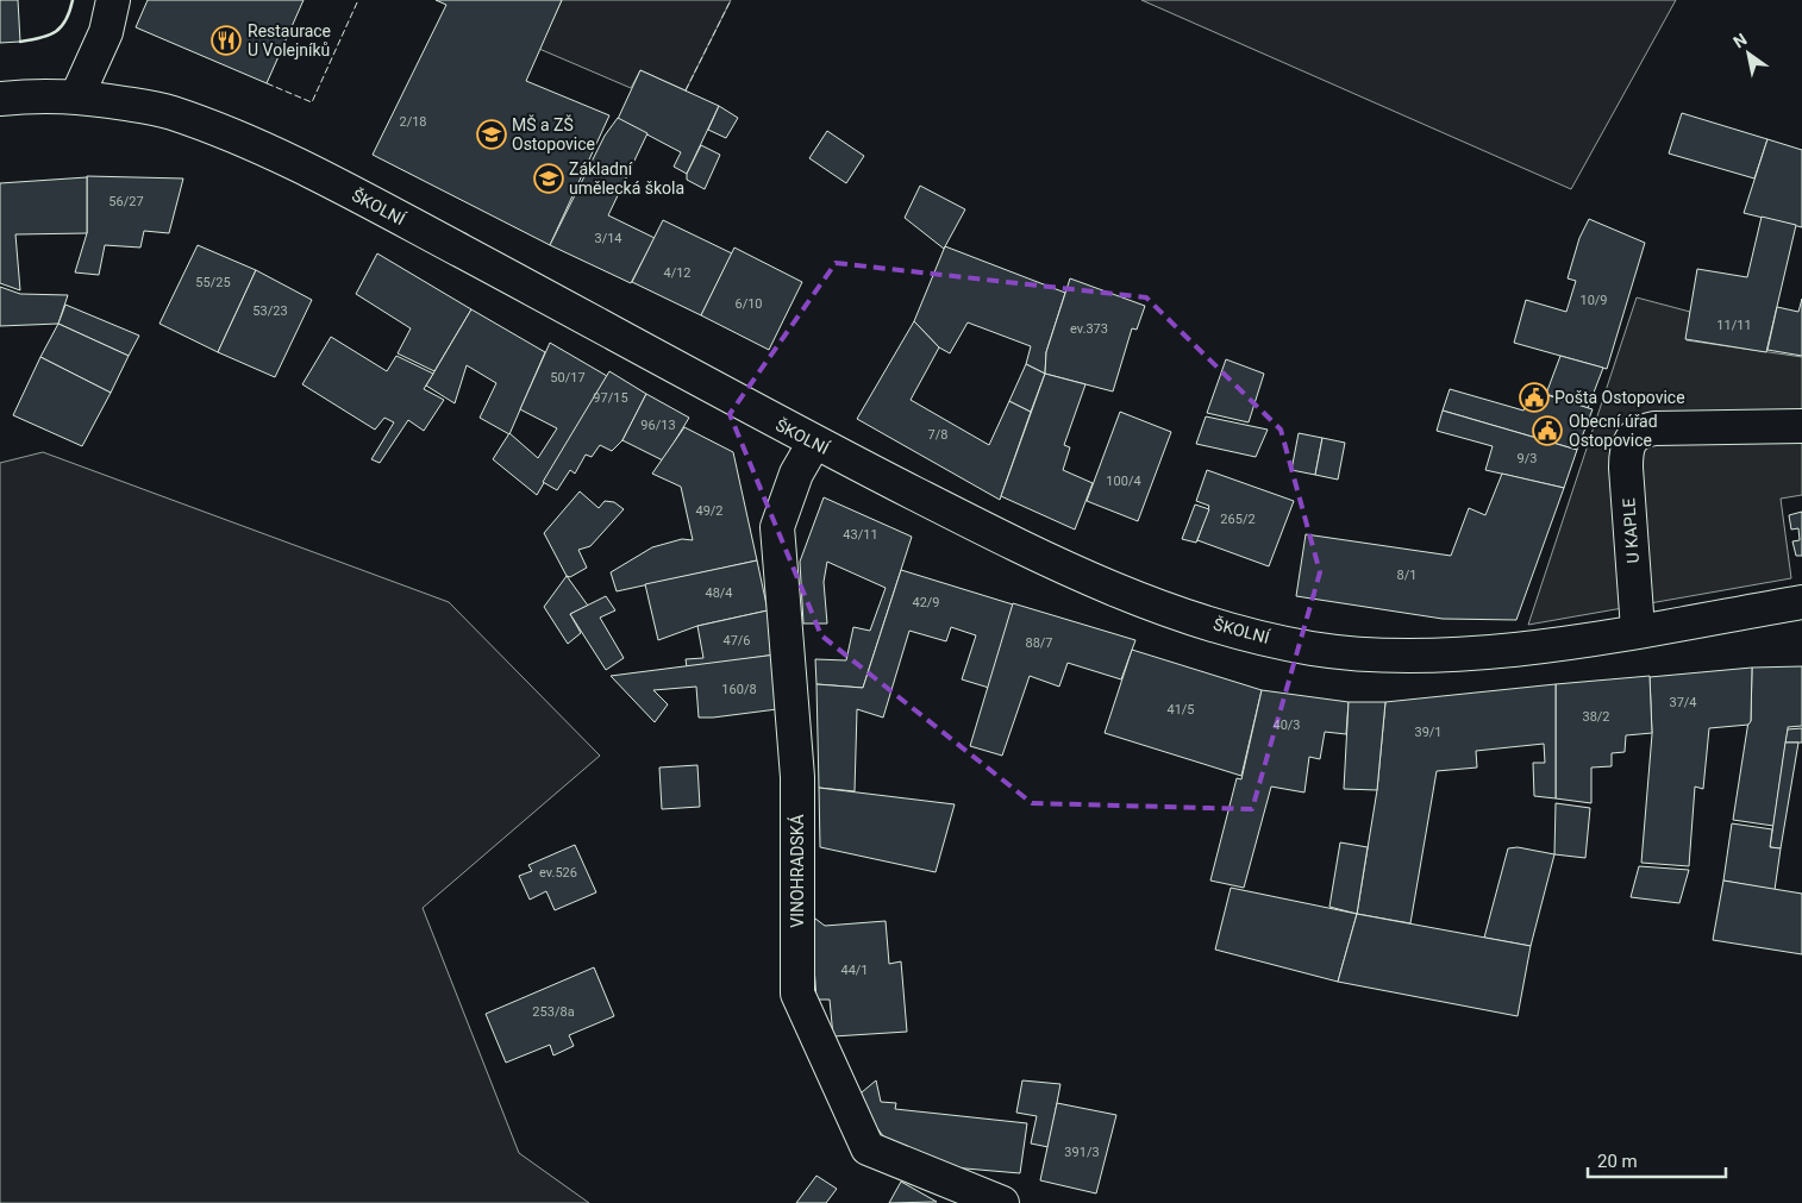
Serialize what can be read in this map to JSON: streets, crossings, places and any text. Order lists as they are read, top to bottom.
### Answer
{
  "streets": {
    "street": ["ŠKOLNÍ", "U KAPLE", "VINOHRADSKÁ"]
  },
  "crossings": [
    ["ŠKOLNÍ", "U KAPLE"],
    ["ŠKOLNÍ", "VINOHRADSKÁ"]
  ],
  "places": {
    "restaurant": ["Restaurace U Volejníků"],
    "school or university": ["MŠ a ZŠ Ostopovice", "Základní umělecká škola"],
    "public building": ["Pošta Ostopovice", "Obecní úřad Ostopovice"]
  },
  "house_numbers": [
    "2/18",
    "56/27",
    "3/14",
    "4/12",
    "55/25",
    "10/9",
    "6/10",
    "53/23",
    "11/11",
    "ev.373",
    "50/17",
    "97/15",
    "96/13",
    "7/8",
    "9/3",
    "100/4",
    "49/2",
    "265/2",
    "43/11",
    "8/1",
    "48/4",
    "42/9",
    "47/6",
    "88/7",
    "160/8",
    "37/4",
    "41/5",
    "38/2",
    "40/3",
    "39/1",
    "ev.526",
    "44/1",
    "253/8a",
    "391/3"
  ],
  "scale_bar": "20 m",
  "north": "top left"
}
